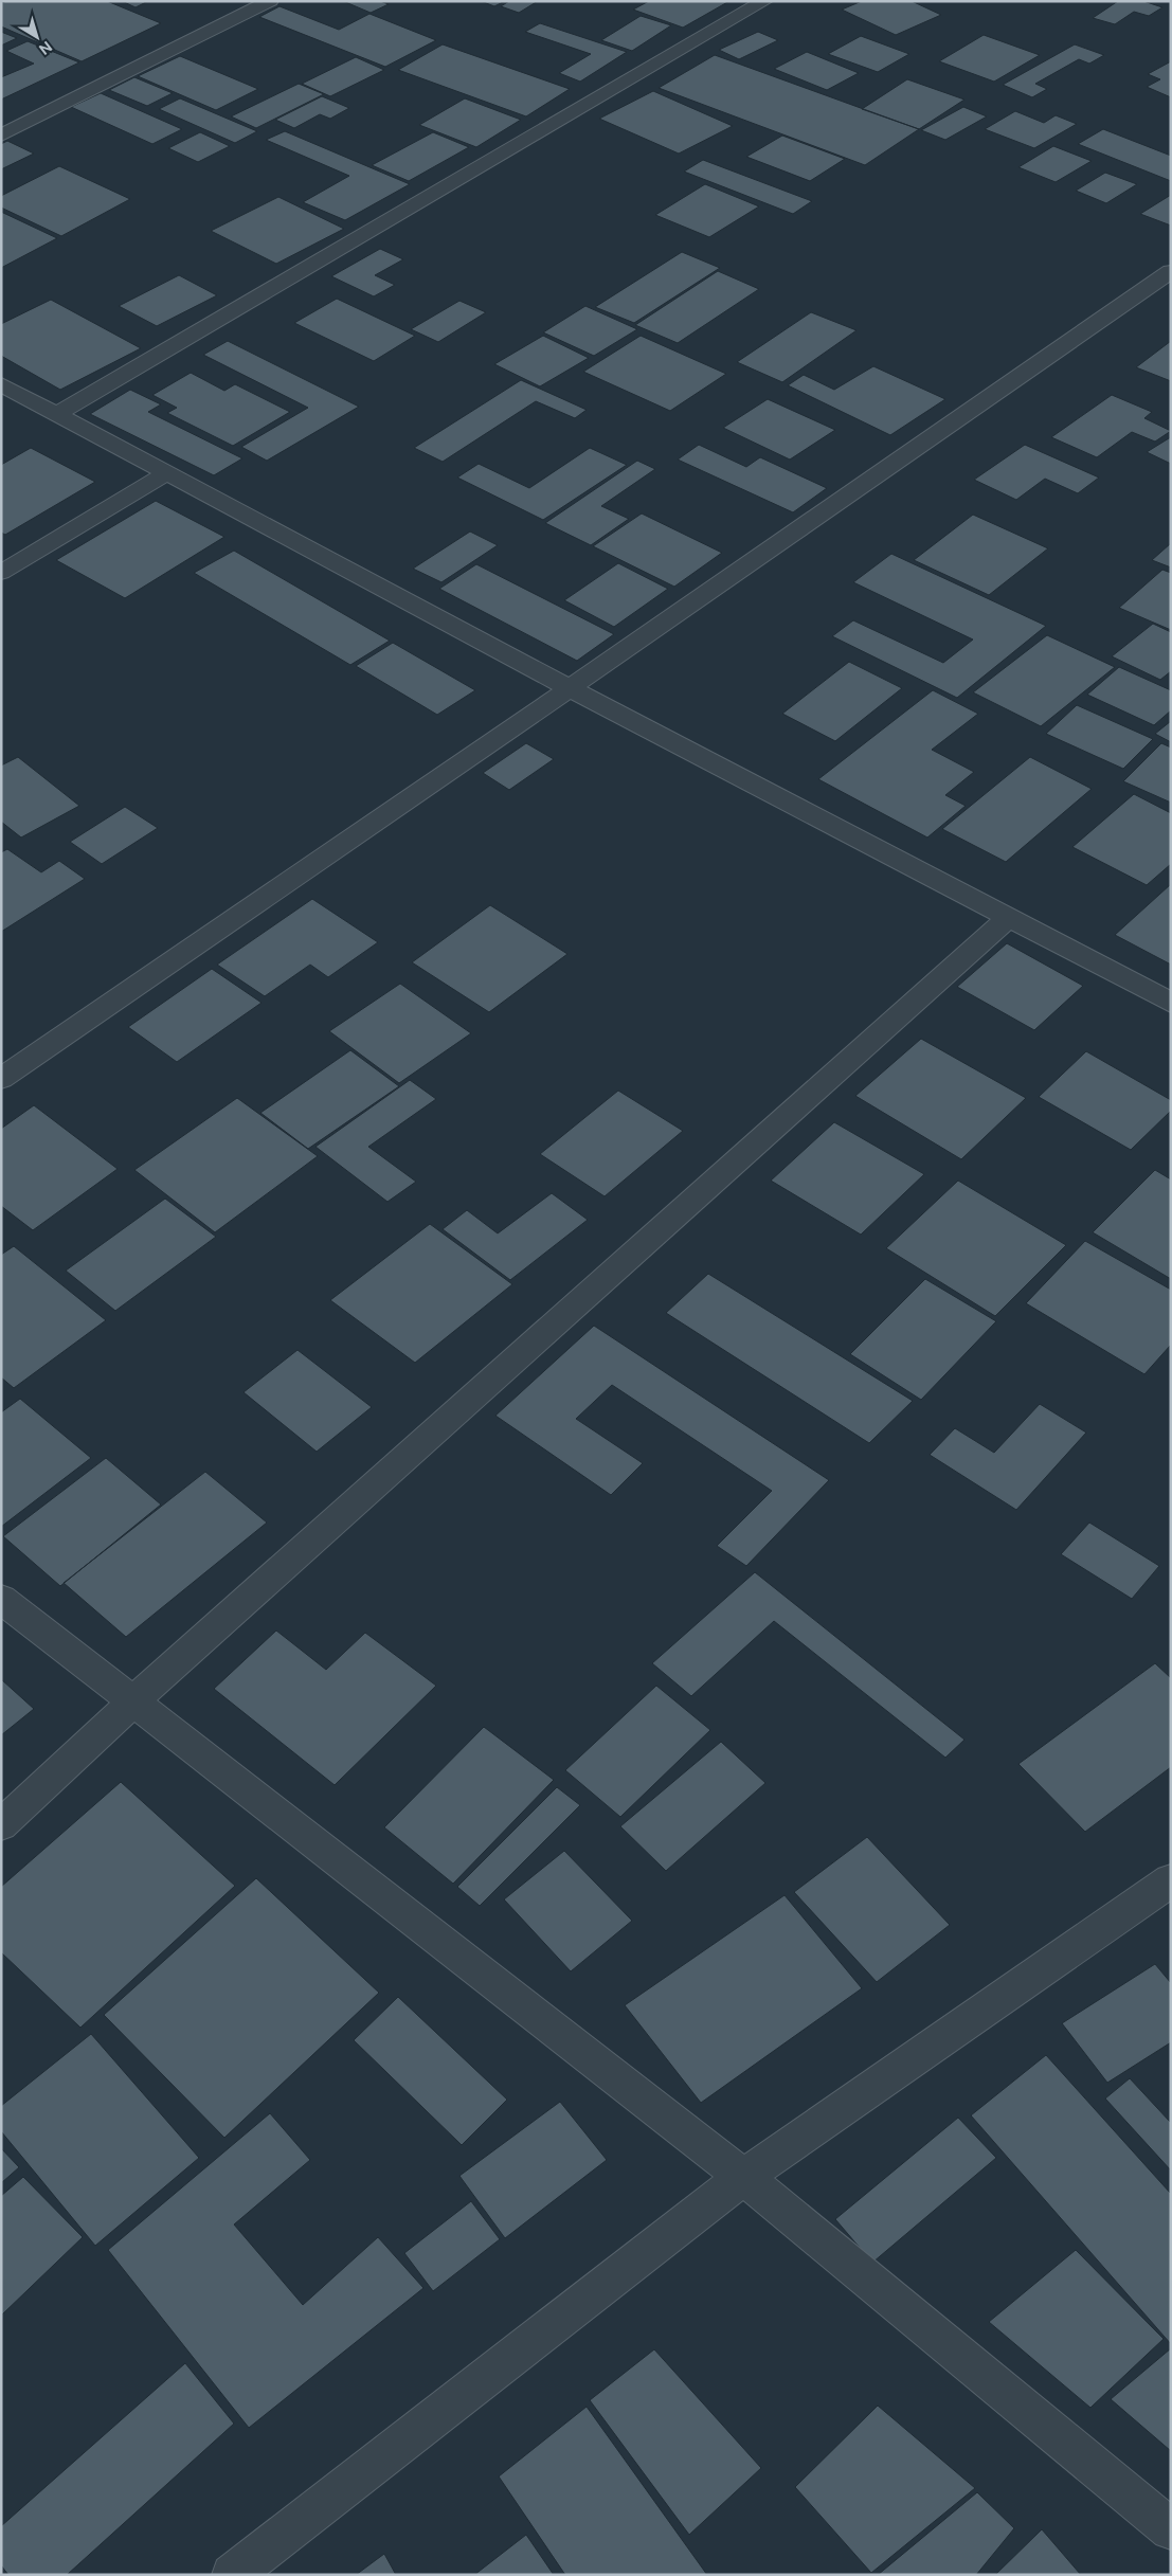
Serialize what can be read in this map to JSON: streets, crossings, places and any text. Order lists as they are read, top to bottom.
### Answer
{
  "north": "bottom right"
}
